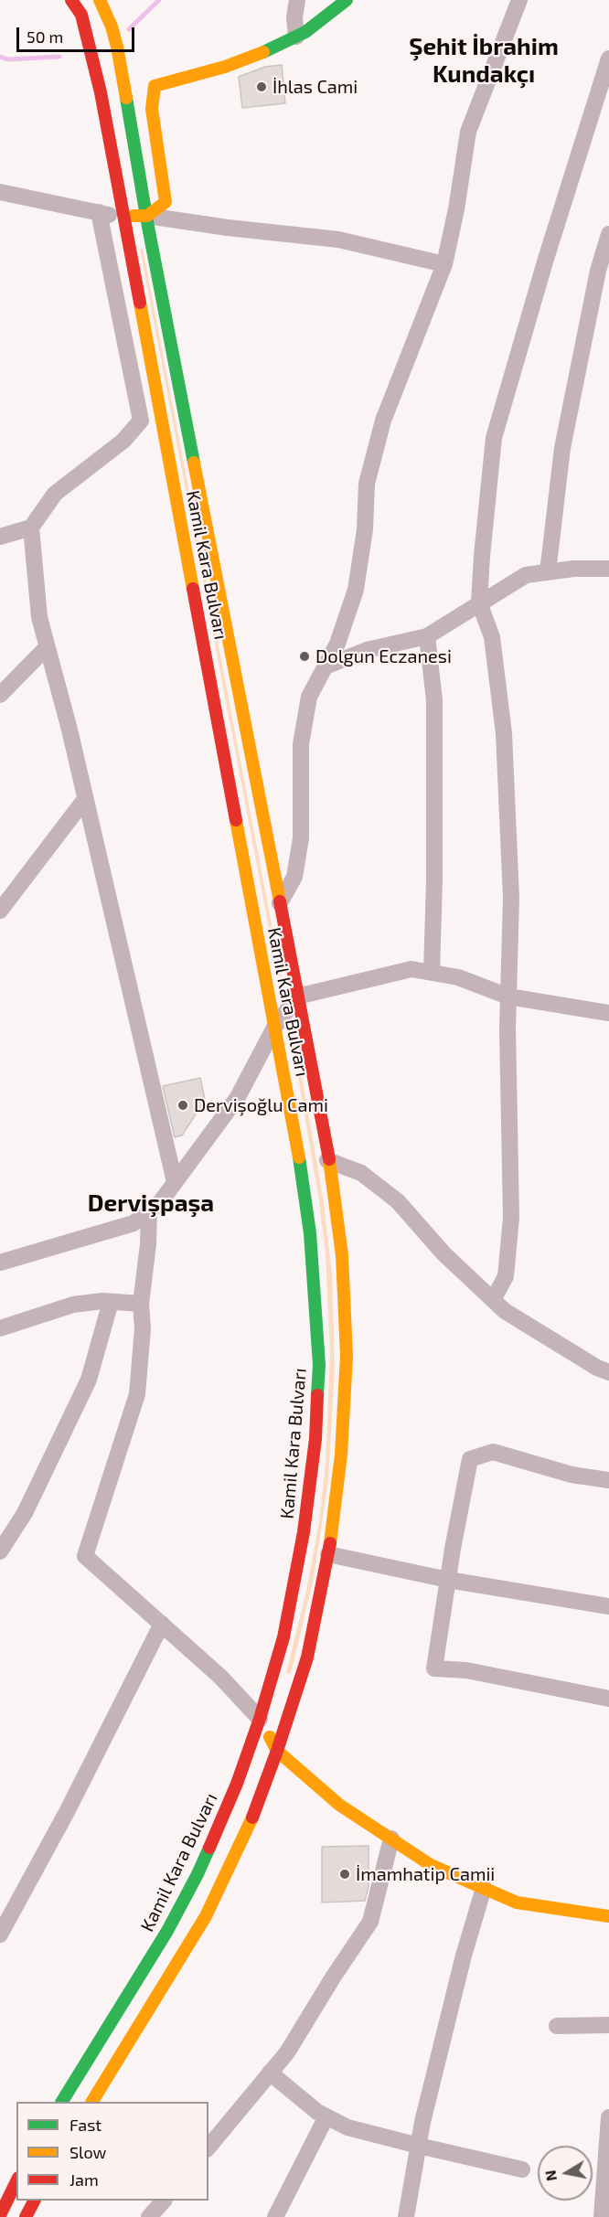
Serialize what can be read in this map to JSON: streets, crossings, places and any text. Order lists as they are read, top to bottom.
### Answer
{
  "streets": {
    "main road": ["Kamil Kara Bulvarı"]
  },
  "districts": ["Şehit İbrahim Kundakçı", "Dervişpaşa"],
  "places": [
    "İhlas Cami",
    "Dolgun Eczanesi",
    "Dervişoğlu Cami",
    "İmamhatip Camii"
  ],
  "legend": ["Fast", "Slow", "Jam"],
  "scale_bar": "50 m",
  "north": "left"
}
